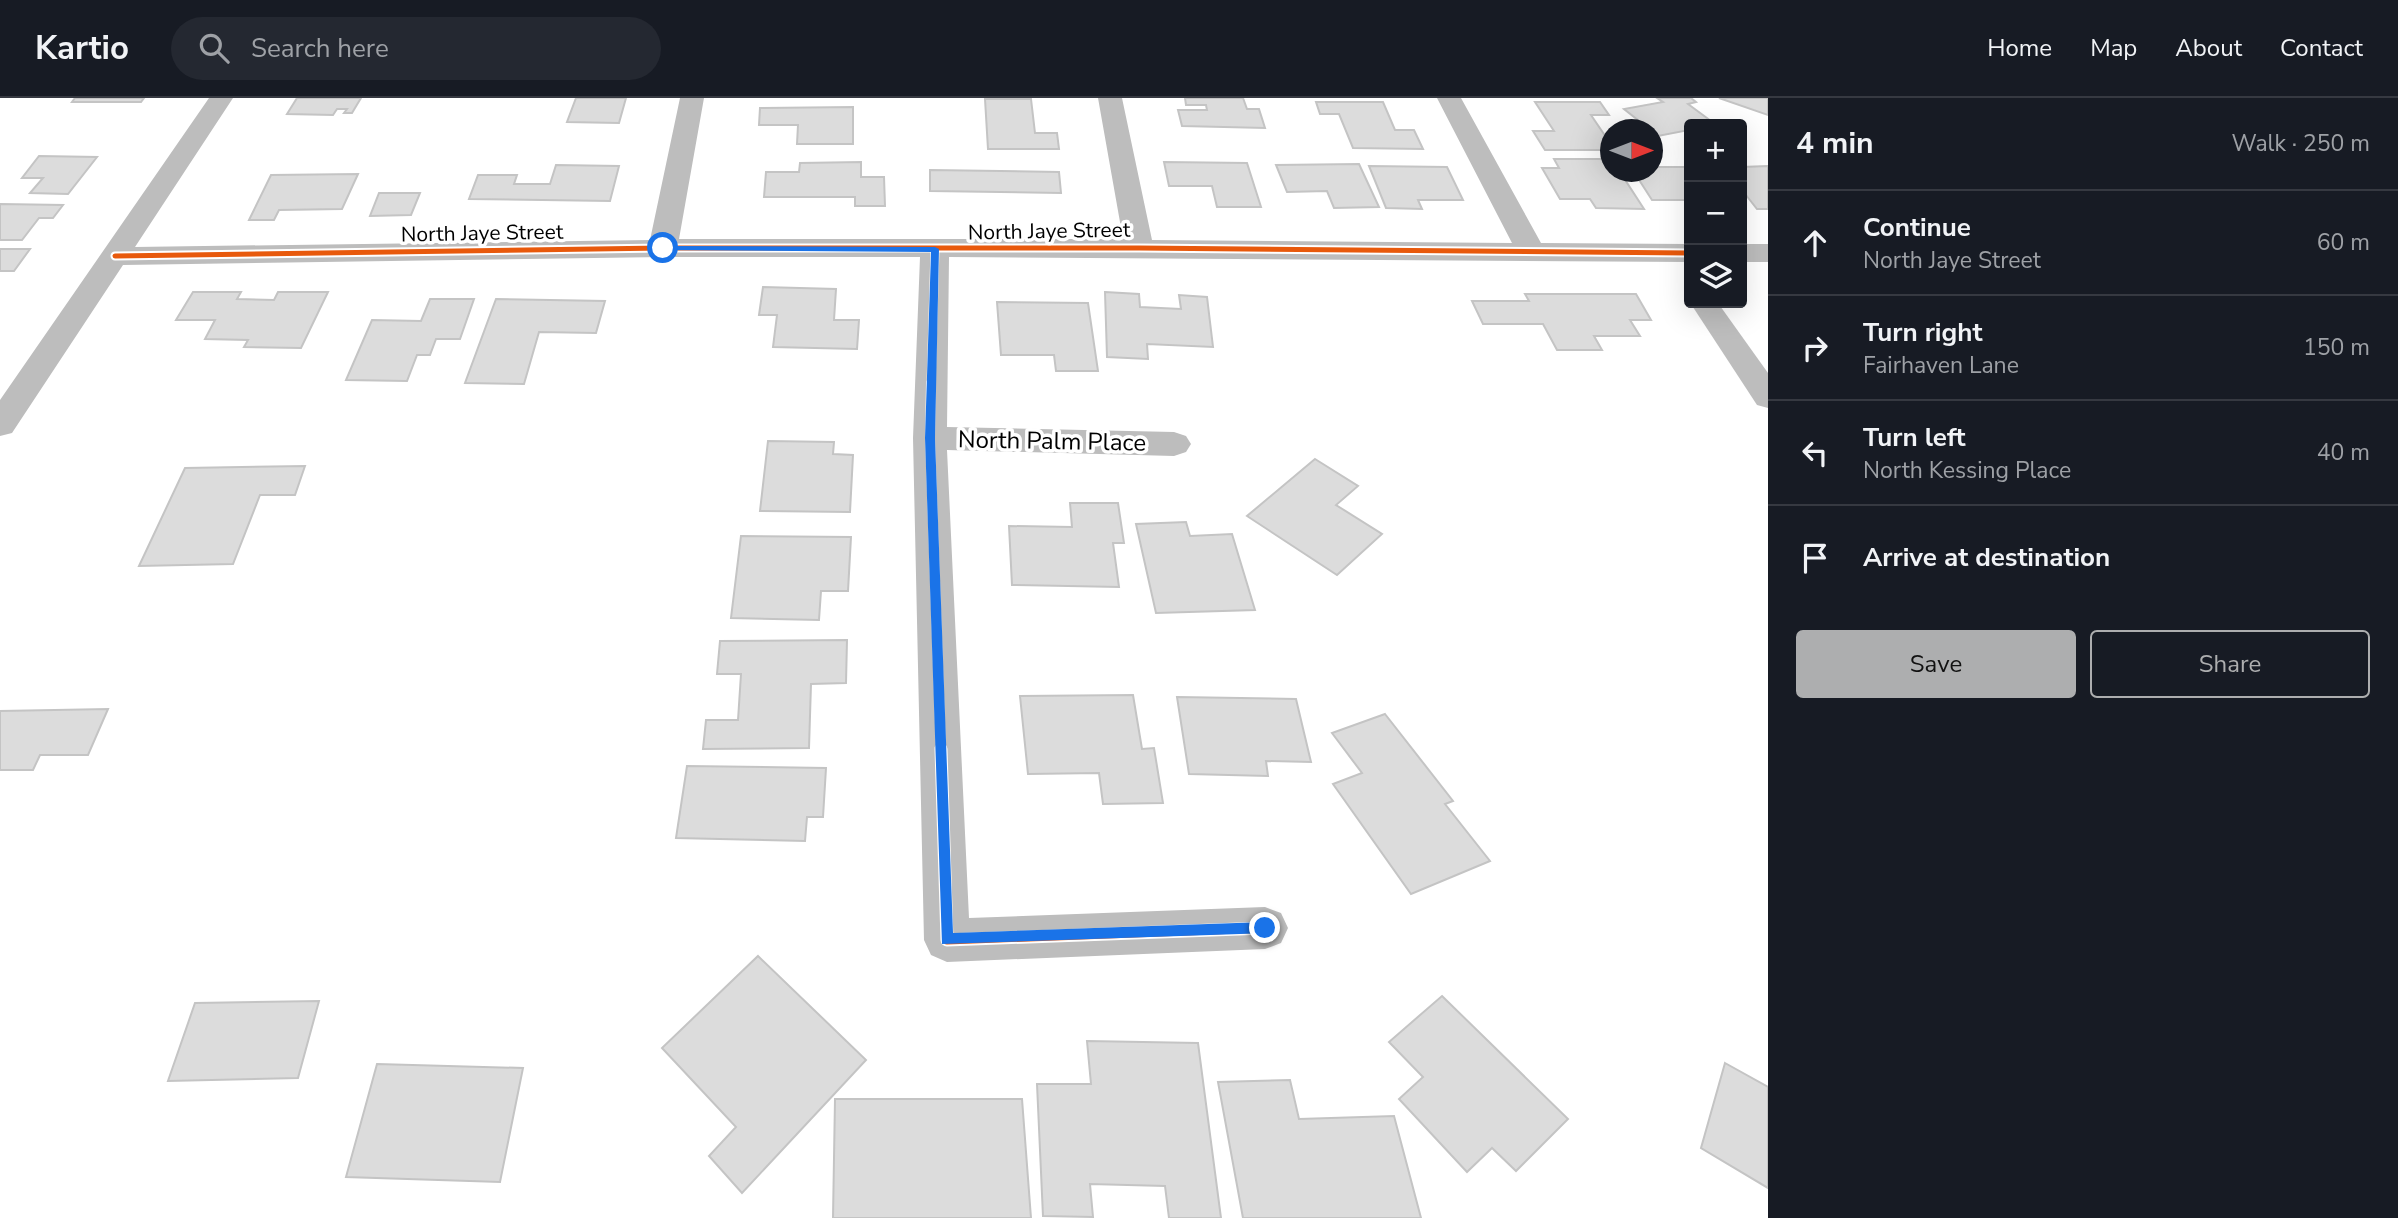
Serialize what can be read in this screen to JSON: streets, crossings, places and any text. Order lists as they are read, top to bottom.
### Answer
{
  "streets": {
    "street": ["North Jaye Street", "North Palm Place"]
  },
  "north": "right",
  "page": {
    "header": "Kartio",
    "search": "Search here",
    "nav": [
      "Home",
      "Map",
      "About",
      "Contact"
    ],
    "heading": ["4 min", "Walk · 250 m"],
    "map_buttons": ["+", "−"],
    "list": [
      ["Continue", "North Jaye Street", "60 m"],
      ["Turn right", "Fairhaven Lane", "150 m"],
      ["Turn left", "North Kessing Place", "40 m"],
      "Arrive at destination"
    ],
    "buttons": ["Save", "Share"]
  }
}
